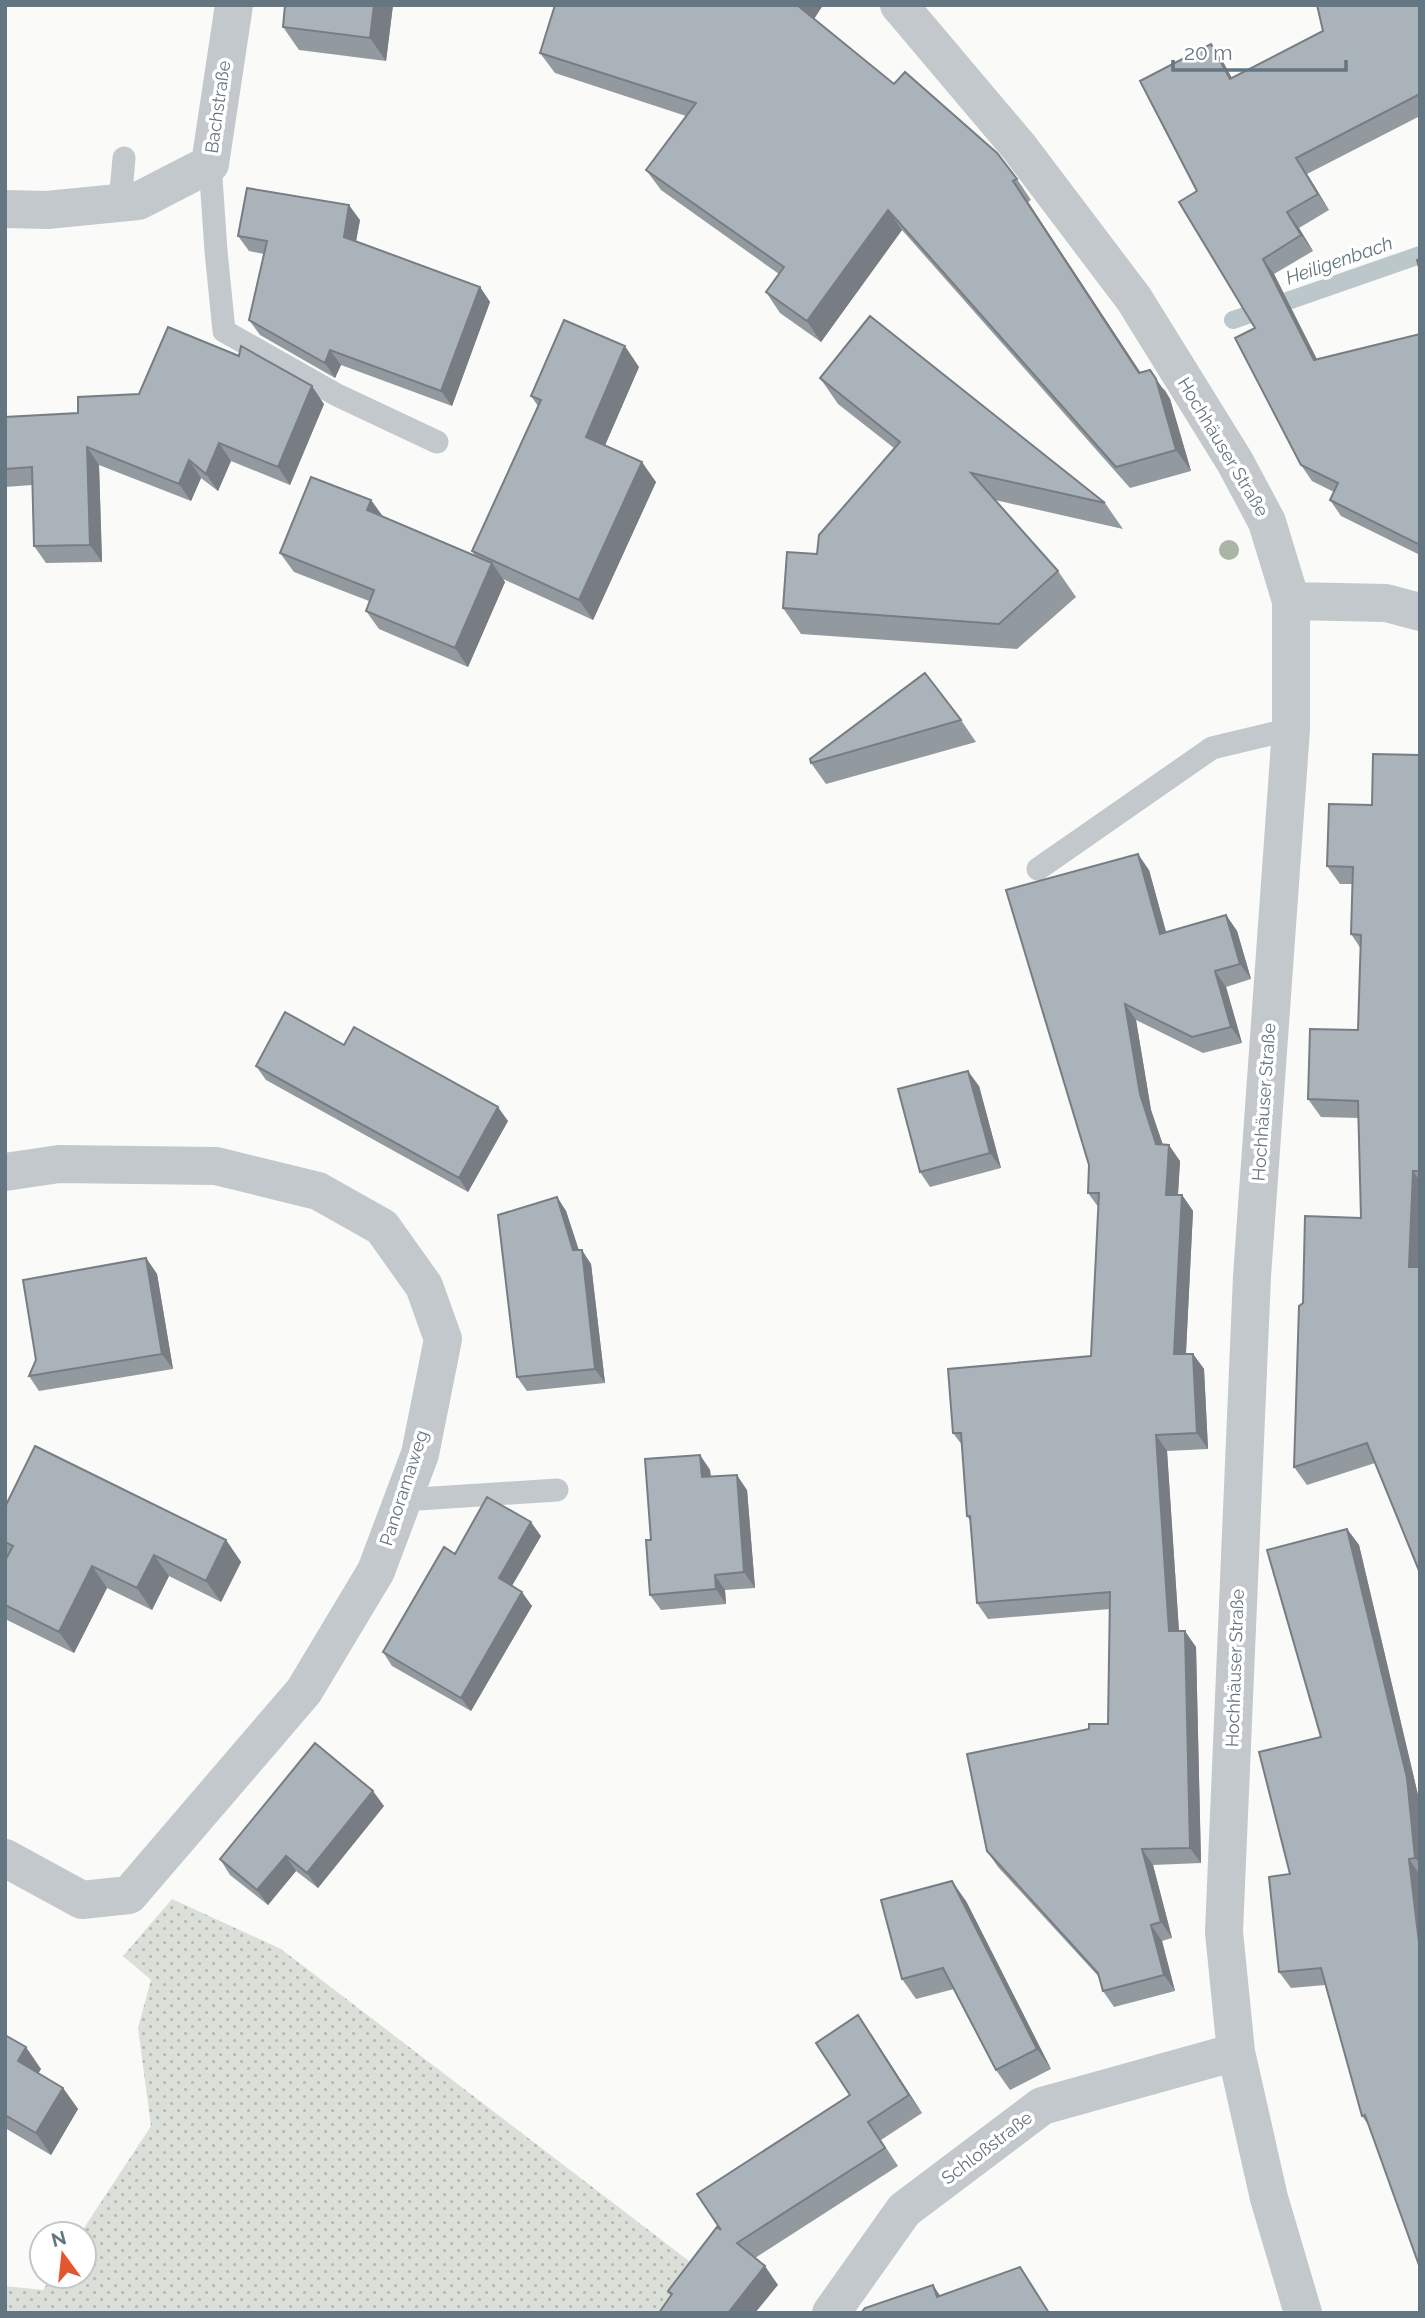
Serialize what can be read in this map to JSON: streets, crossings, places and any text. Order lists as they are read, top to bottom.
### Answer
{
  "streets": {
    "street": [
      "Bachstraße",
      "Hochhäuser Straße",
      "Panoramaweg",
      "Schloßstraße"
    ]
  },
  "crossings": [
    ["Hochhäuser Straße", "Schloßstraße"]
  ],
  "water": ["Heiligenbach"],
  "scale_bar": "20 m",
  "north": "top"
}
